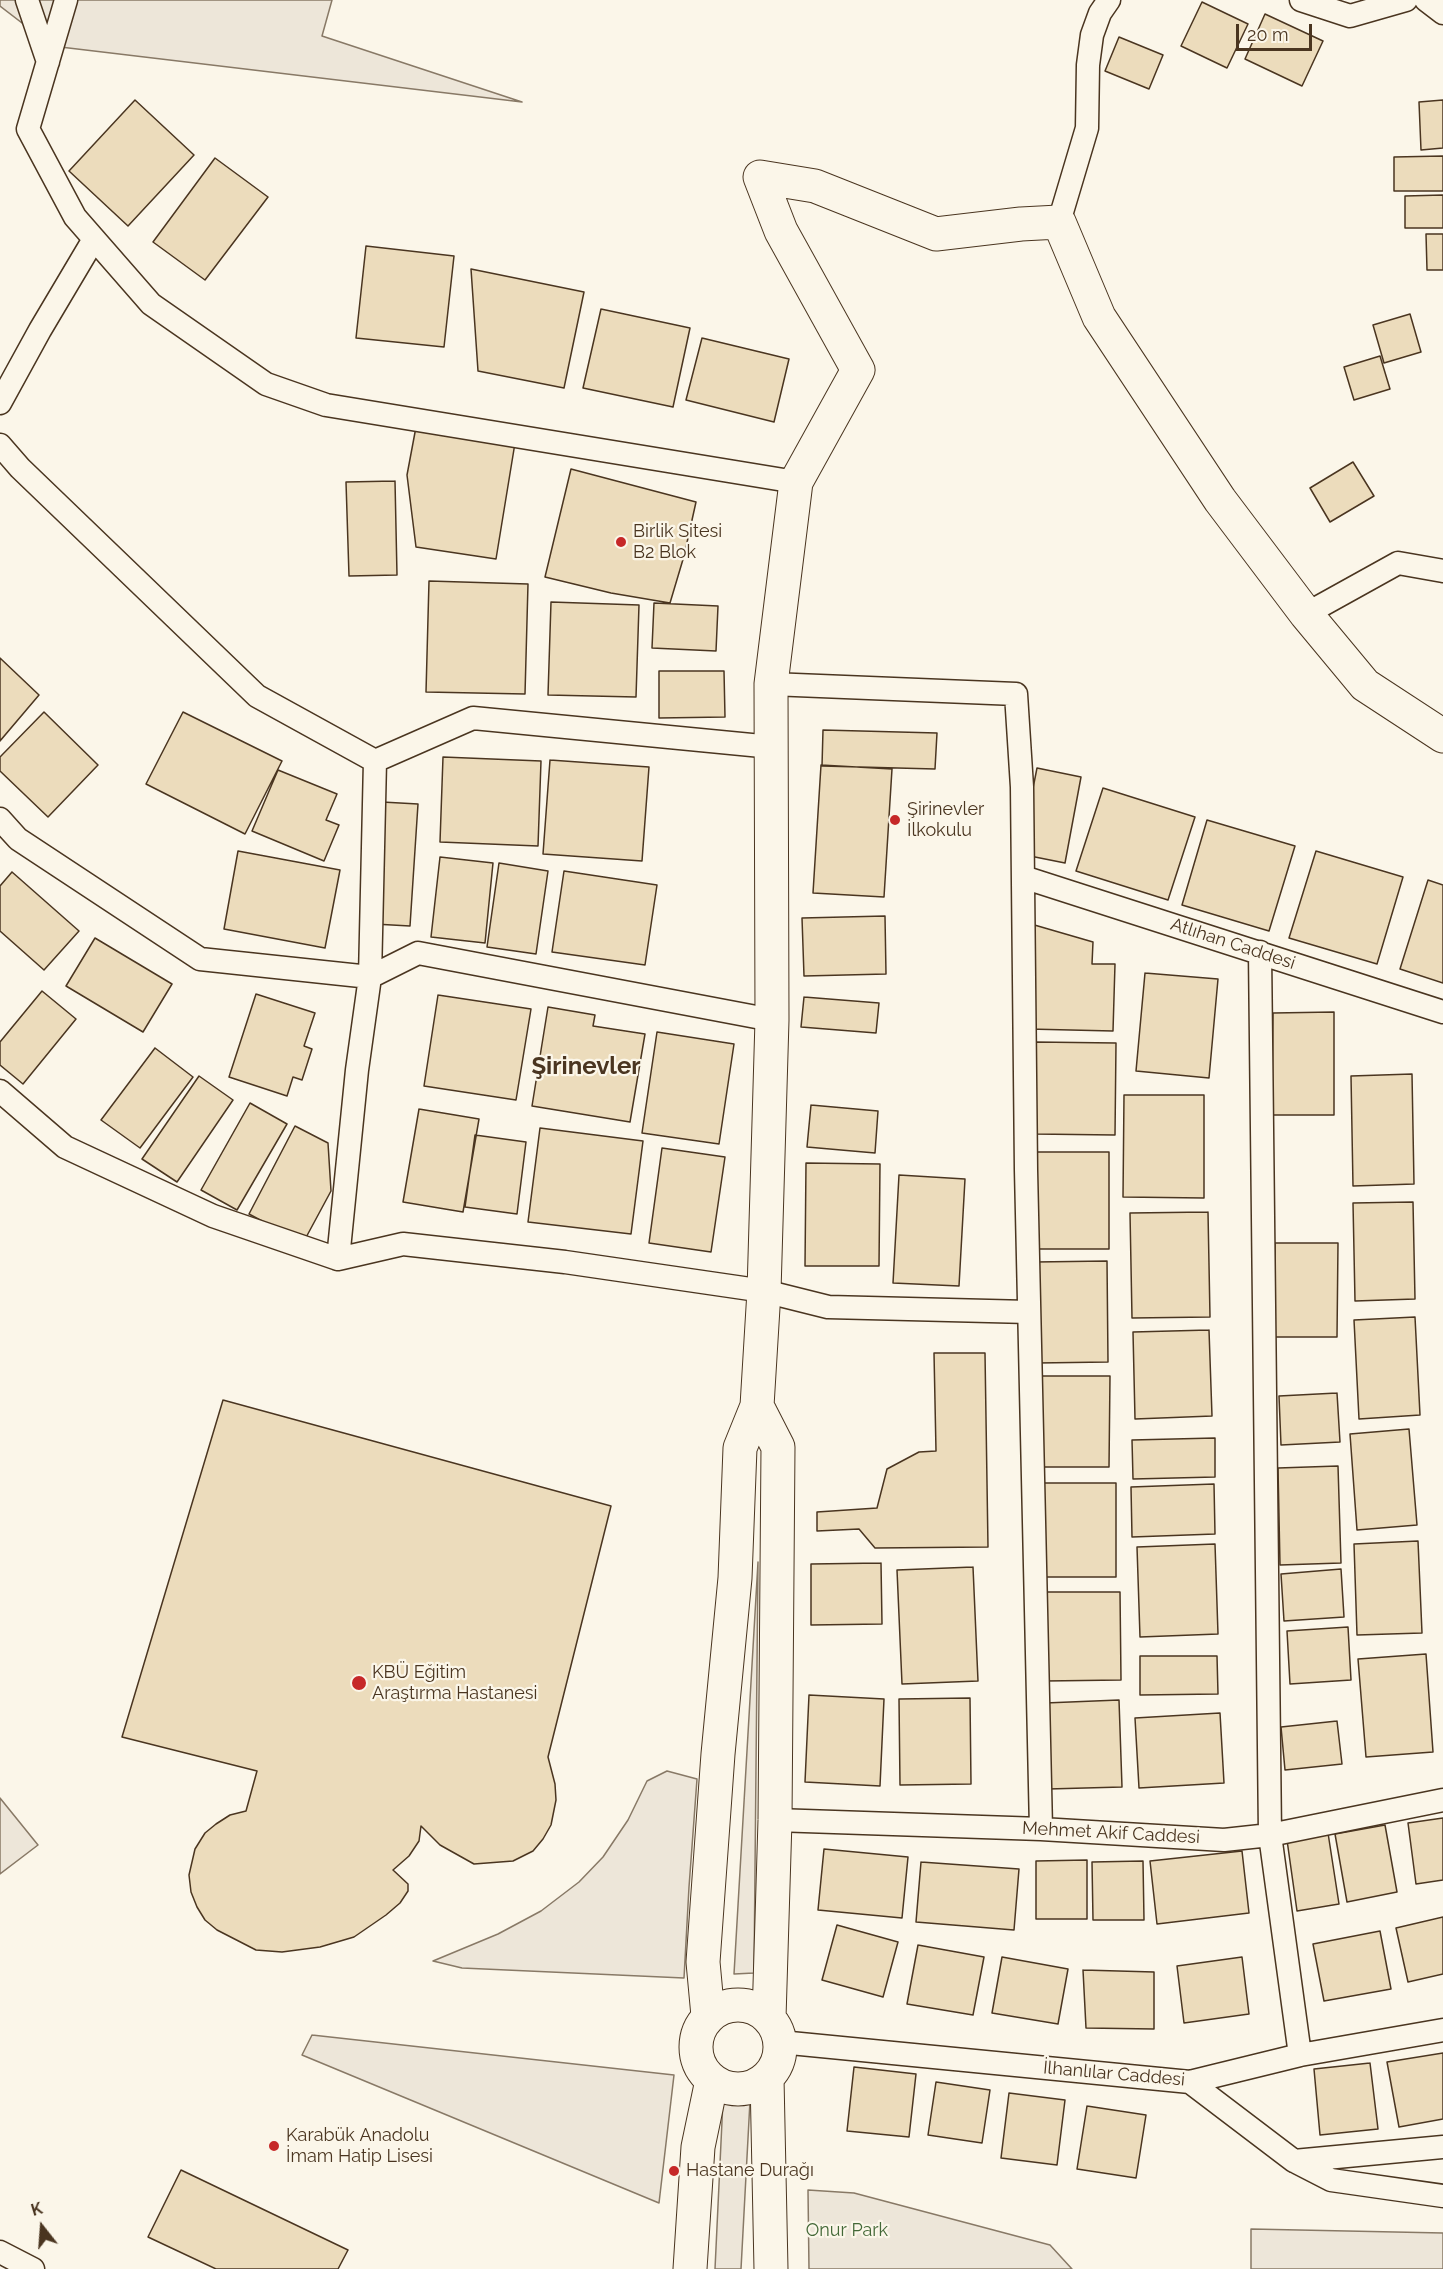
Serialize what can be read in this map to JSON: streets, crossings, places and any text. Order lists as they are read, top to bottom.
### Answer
{
  "streets": {
    "street": ["Atlıhan Caddesi", "Mehmet Akif Caddesi", "İlhanlılar Caddesi"]
  },
  "districts": ["Şirinevler"],
  "parks": ["Onur Park"],
  "places": [
    "Birlik Sitesi B2 Blok",
    "Şirinevler İlkokulu",
    "KBÜ Eğitim Araştırma Hastanesi",
    "Karabük Anadolu İmam Hatip Lisesi",
    "Hastane Durağı"
  ],
  "scale_bar": "20 m",
  "north": "top"
}
